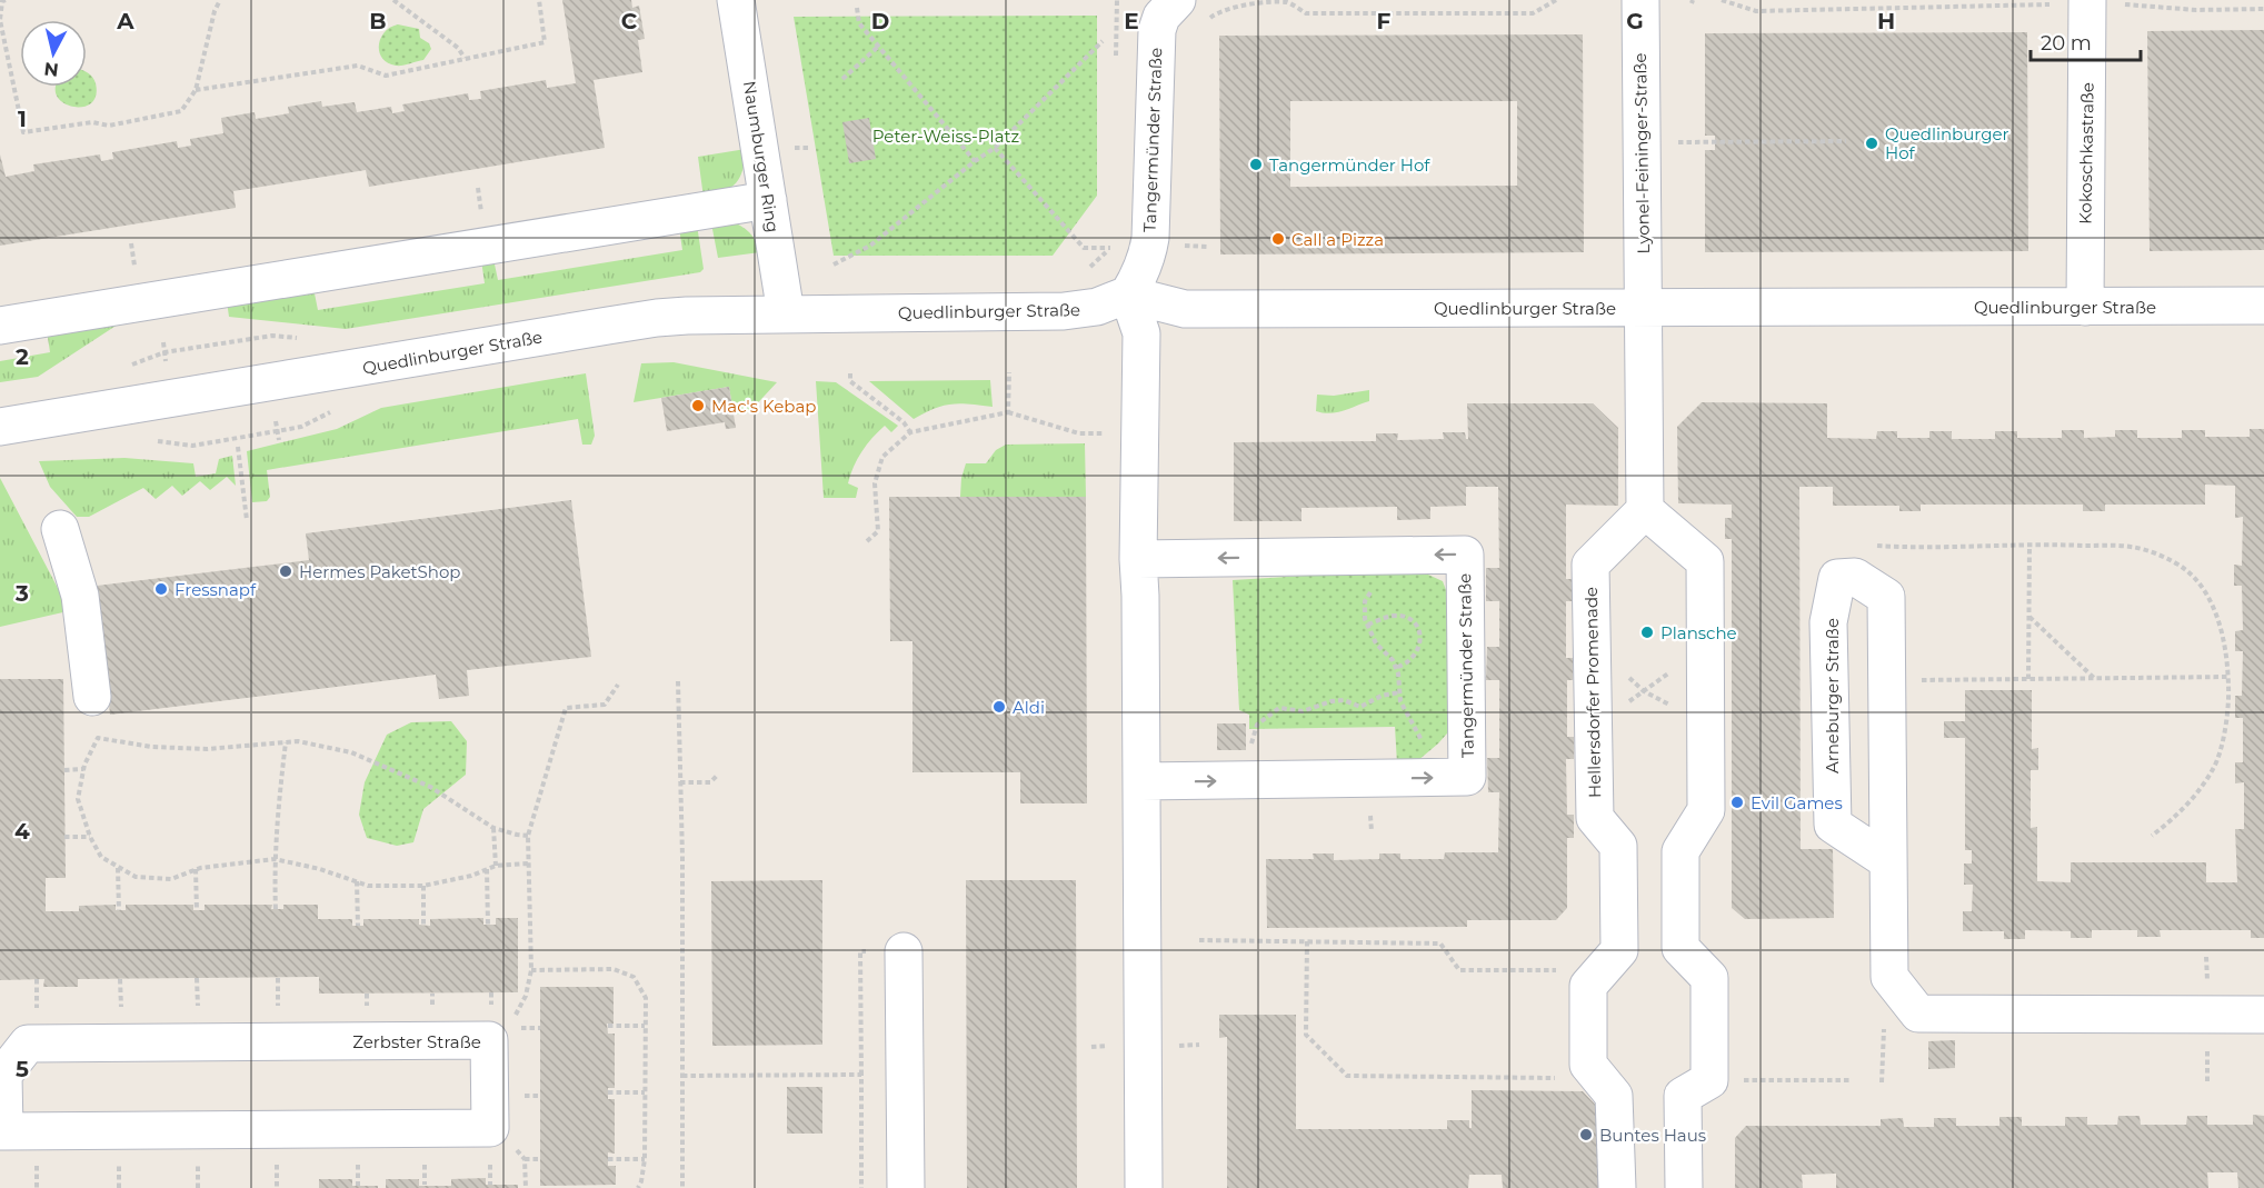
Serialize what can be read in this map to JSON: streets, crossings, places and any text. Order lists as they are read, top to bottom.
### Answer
{
  "streets": {
    "street": [
      "Tangermünder Straße",
      "Lyonel-Feininger-Straße",
      "Kokoschkastraße",
      "Naumburger Ring",
      "Quedlinburger Straße",
      "Hellersdorfer Promenade",
      "Arneburger Straße",
      "Zerbster Straße"
    ]
  },
  "crossings": [
    ["Tangermünder Straße", "Quedlinburger Straße"],
    ["Lyonel-Feininger-Straße", "Quedlinburger Straße"],
    ["Kokoschkastraße", "Quedlinburger Straße"],
    ["Naumburger Ring", "Quedlinburger Straße"]
  ],
  "parks": ["Peter-Weiss-Platz"],
  "places": [
    "Quedlinburger Hof",
    "Tangermünder Hof",
    "Call a Pizza",
    "Mac's Kebap",
    "Hermes PaketShop",
    "Fressnapf",
    "Plansche",
    "Aldi",
    "Evil Games",
    "Buntes Haus"
  ],
  "scale_bar": "20 m",
  "north": "bottom",
  "grid": {
    "columns": [
      "A",
      "B",
      "C",
      "D",
      "E",
      "F",
      "G",
      "H"
    ],
    "rows": [
      "1",
      "2",
      "3",
      "4",
      "5"
    ]
  }
}
